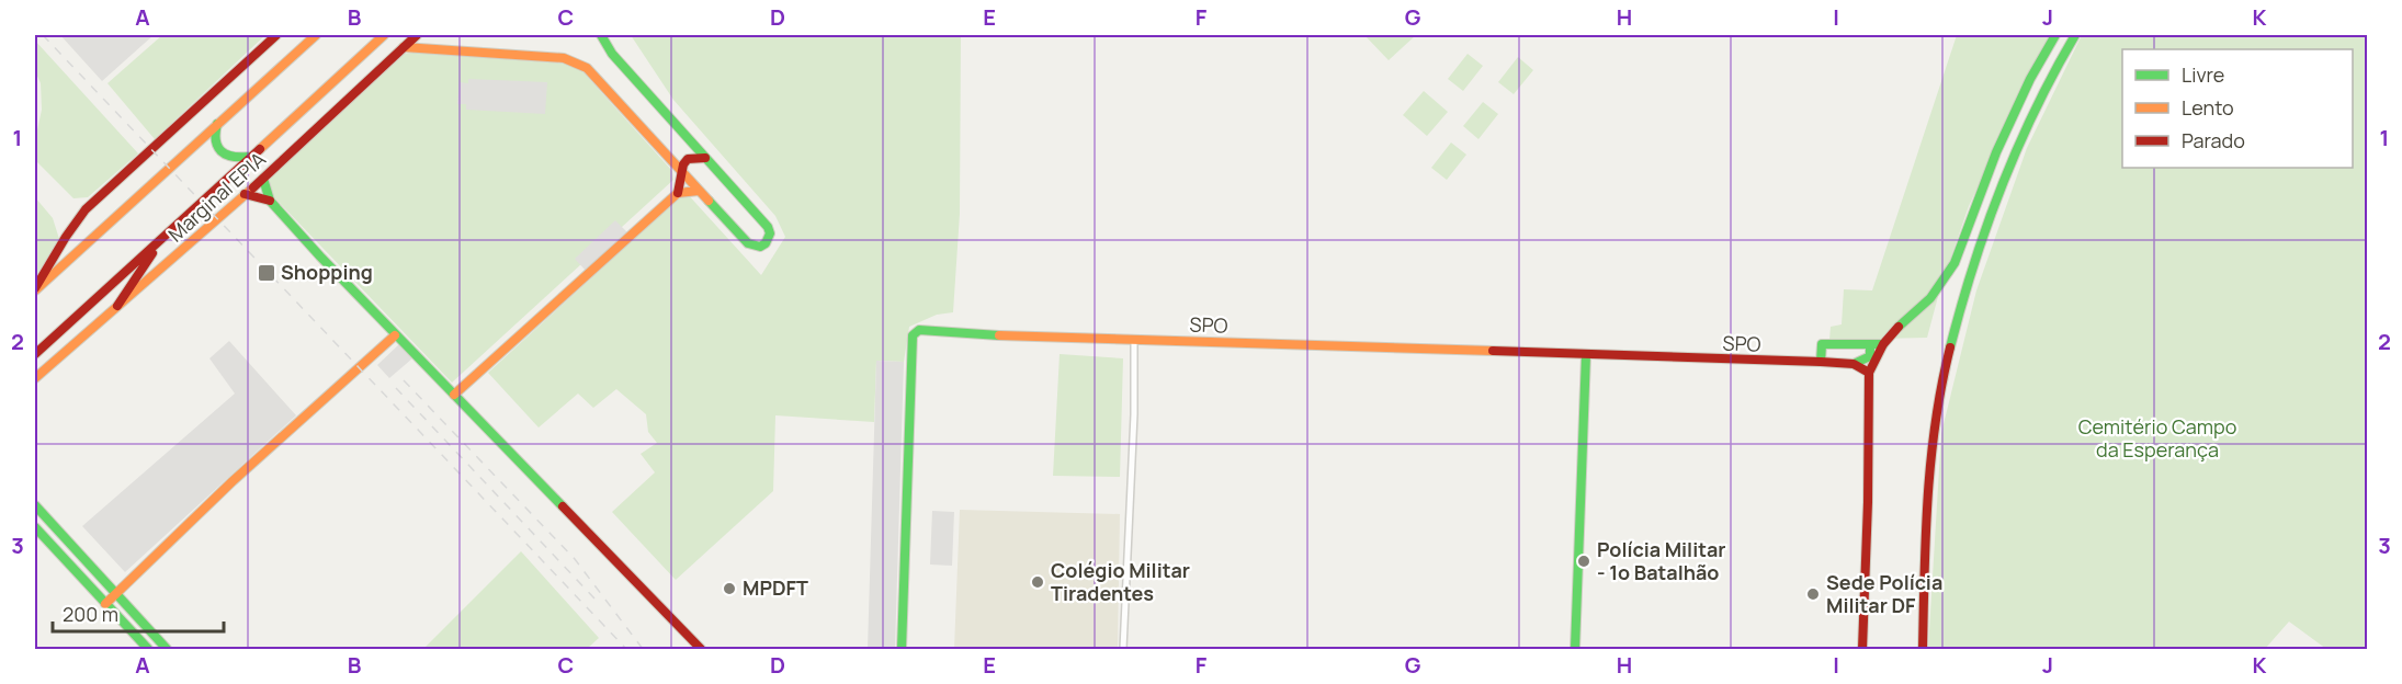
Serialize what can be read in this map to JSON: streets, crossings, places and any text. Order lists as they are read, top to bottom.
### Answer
{
  "streets": {
    "main road": ["Marginal EPIA", "SPO"]
  },
  "parks": ["Cemitério Campo da Esperança"],
  "places": {
    "transit": ["Shopping"],
    "other": [
      "Polícia Militar - 1o Batalhão",
      "Colégio Militar Tiradentes",
      "MPDFT",
      "Sede Polícia Militar DF"
    ]
  },
  "legend": ["Livre", "Lento", "Parado"],
  "scale_bar": "200 m",
  "grid": {
    "columns": [
      "A",
      "B",
      "C",
      "D",
      "E",
      "F",
      "G",
      "H",
      "I",
      "J",
      "K"
    ],
    "rows": ["1", "2", "3"]
  }
}
